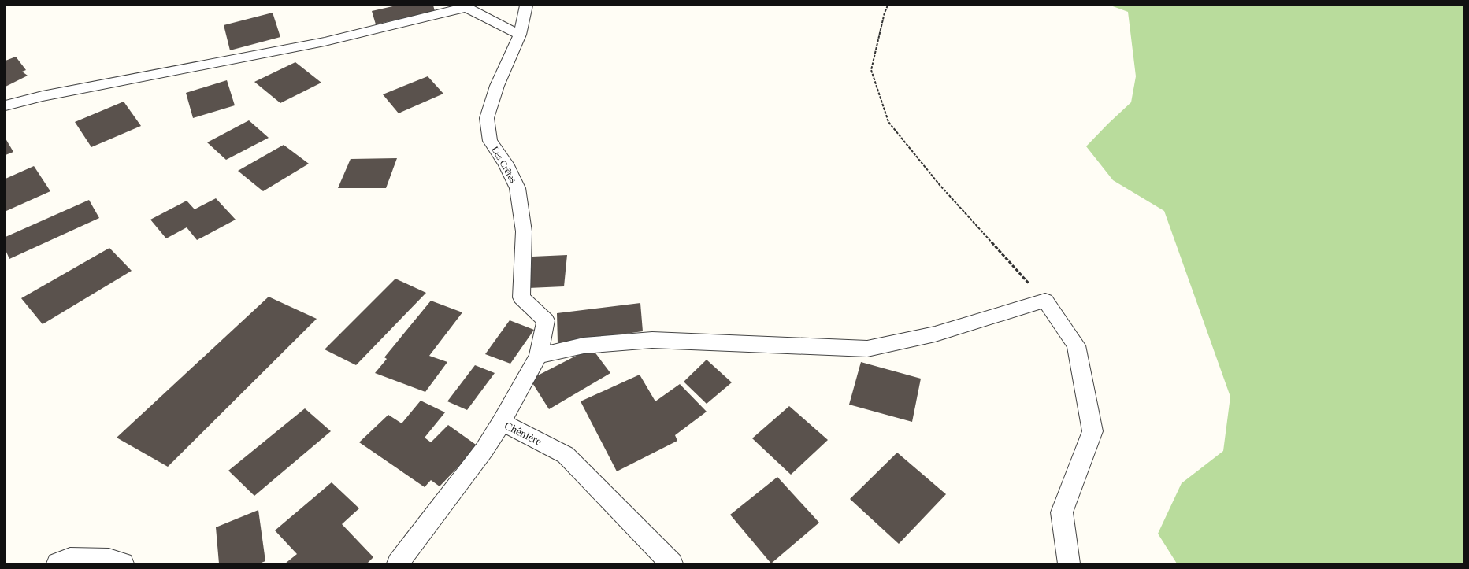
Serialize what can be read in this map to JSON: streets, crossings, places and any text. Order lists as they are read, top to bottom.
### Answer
{
  "streets": {
    "street": ["Les Crêtes", "Chênière"]
  }
}
